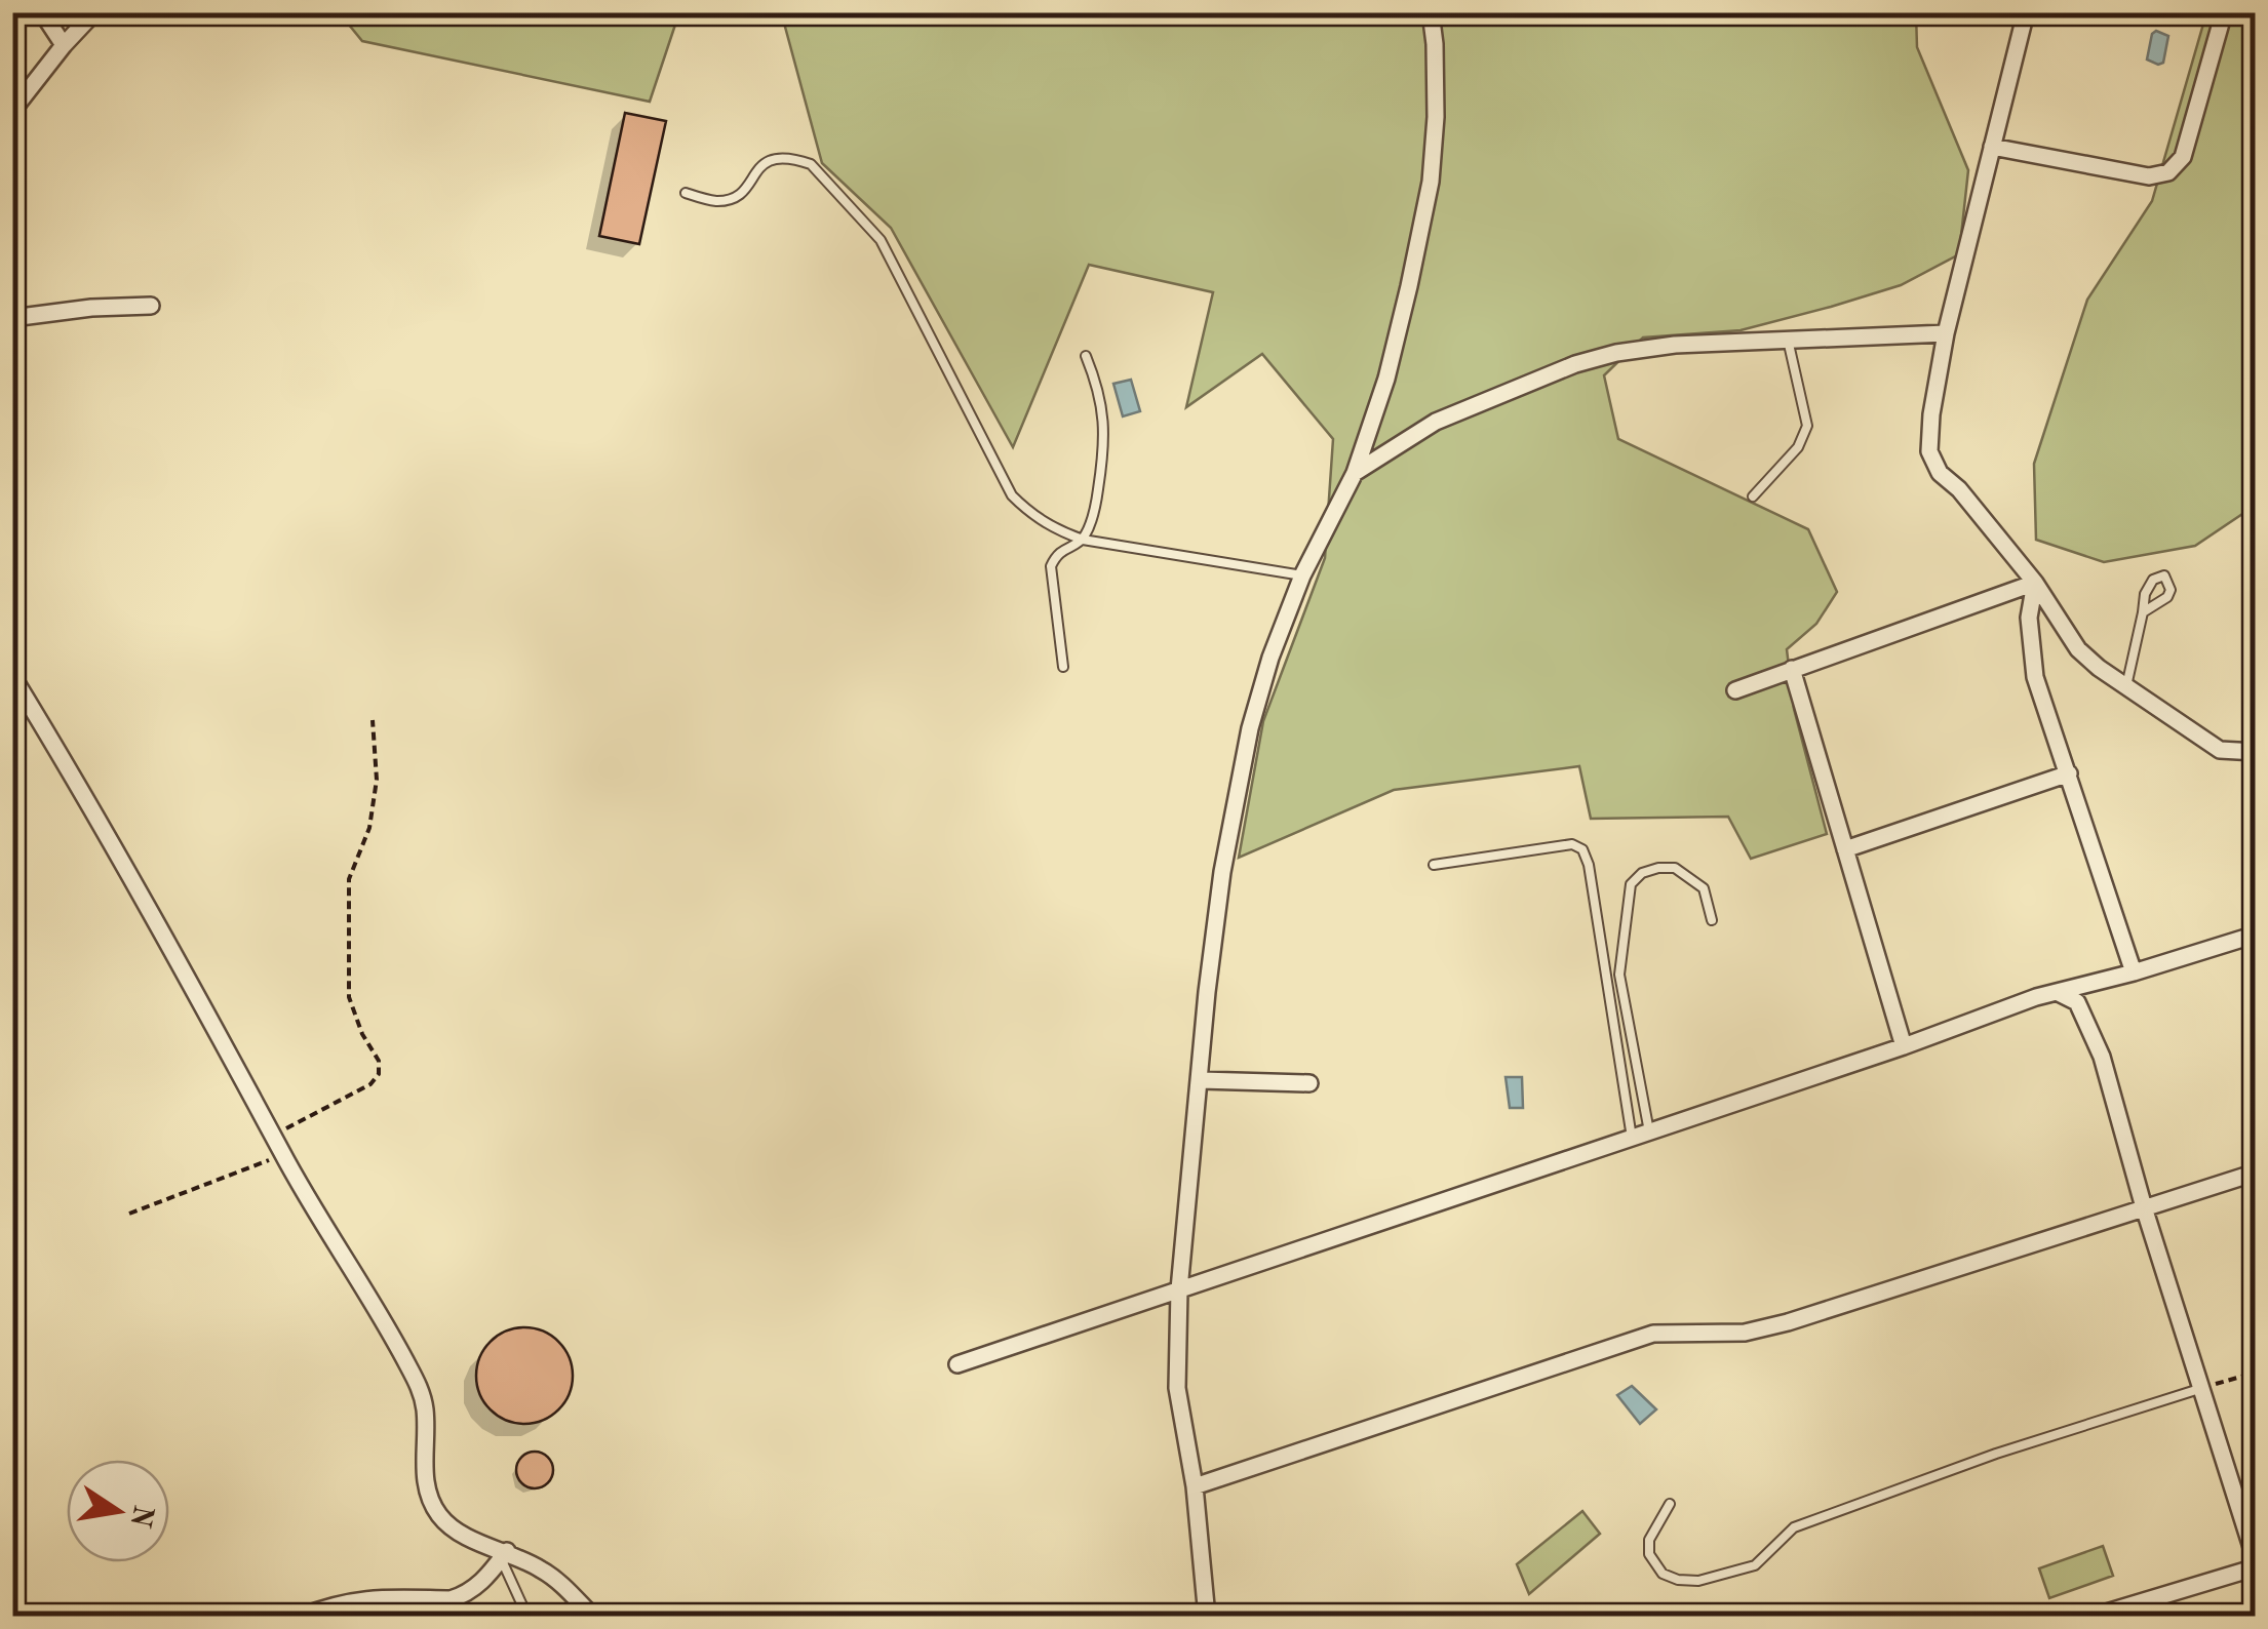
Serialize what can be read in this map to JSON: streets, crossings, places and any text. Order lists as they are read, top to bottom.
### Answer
{
  "north": "right"
}
